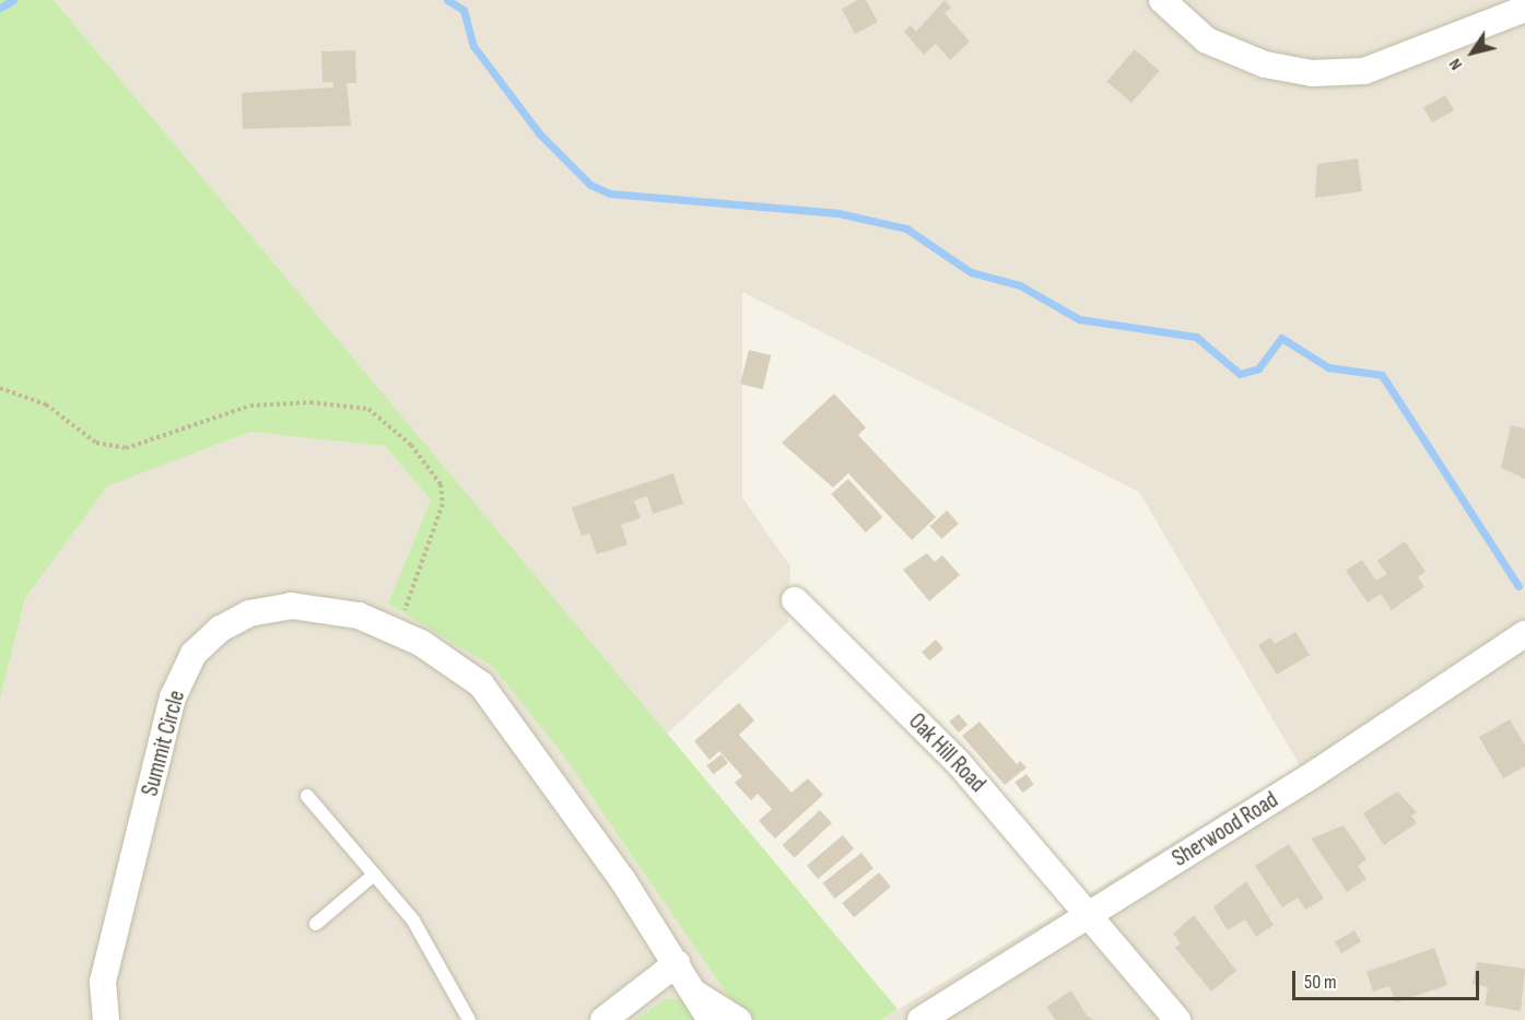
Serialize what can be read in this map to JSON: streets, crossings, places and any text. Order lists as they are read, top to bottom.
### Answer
{
  "streets": {
    "street": ["Summit Circle", "Oak Hill Road", "Sherwood Road"]
  },
  "crossings": [
    ["Oak Hill Road", "Sherwood Road"]
  ],
  "scale_bar": "50 m",
  "north": "bottom left"
}
